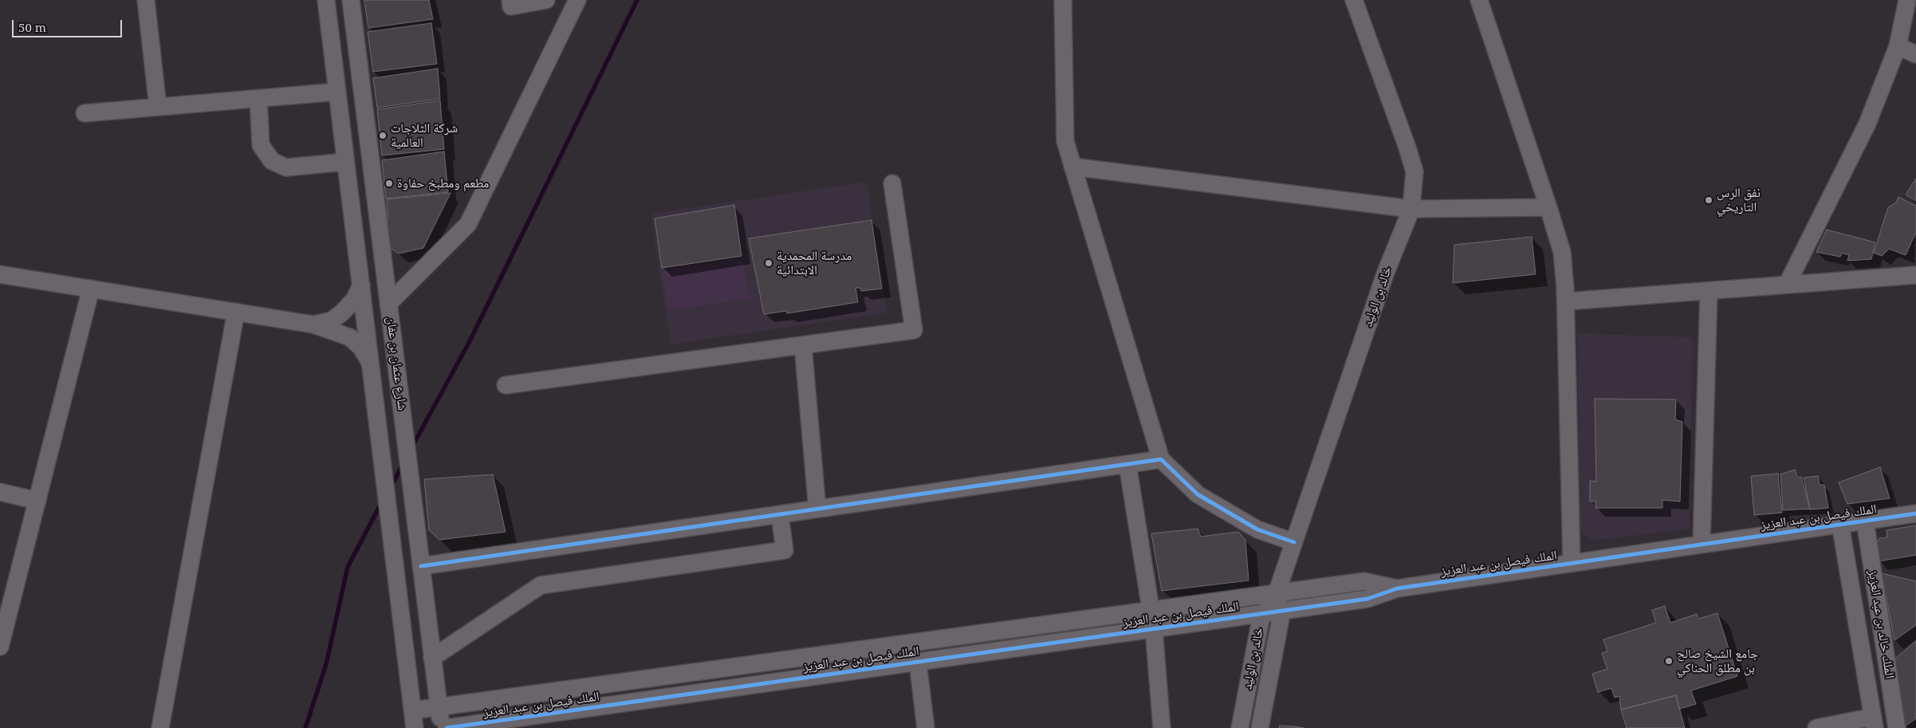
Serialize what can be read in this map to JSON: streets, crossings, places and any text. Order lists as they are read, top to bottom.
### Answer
{
  "streets": {
    "street": [
      "خالد بن الوليد",
      "شارع عثمان بن عفان",
      "الملك فيصل بن عبد العزيز",
      "الملك خالد بن عبد العزيز"
    ]
  },
  "crossings": [
    ["خالد بن الوليد", "الملك فيصل بن عبد العزيز"],
    ["شارع عثمان بن عفان", "الملك فيصل بن عبد العزيز"],
    ["الملك فيصل بن عبد العزيز", "الملك خالد بن عبد العزيز"]
  ],
  "places": [
    "شركة الثلاجات العالمية",
    "مطعم ومطبخ حفاوة",
    "نفق الرس التاريخي",
    "مدرسة المحمدية الابتدائية",
    "جامع الشيخ صالح بن مطلق الحناكي"
  ],
  "scale_bar": "50 m"
}
